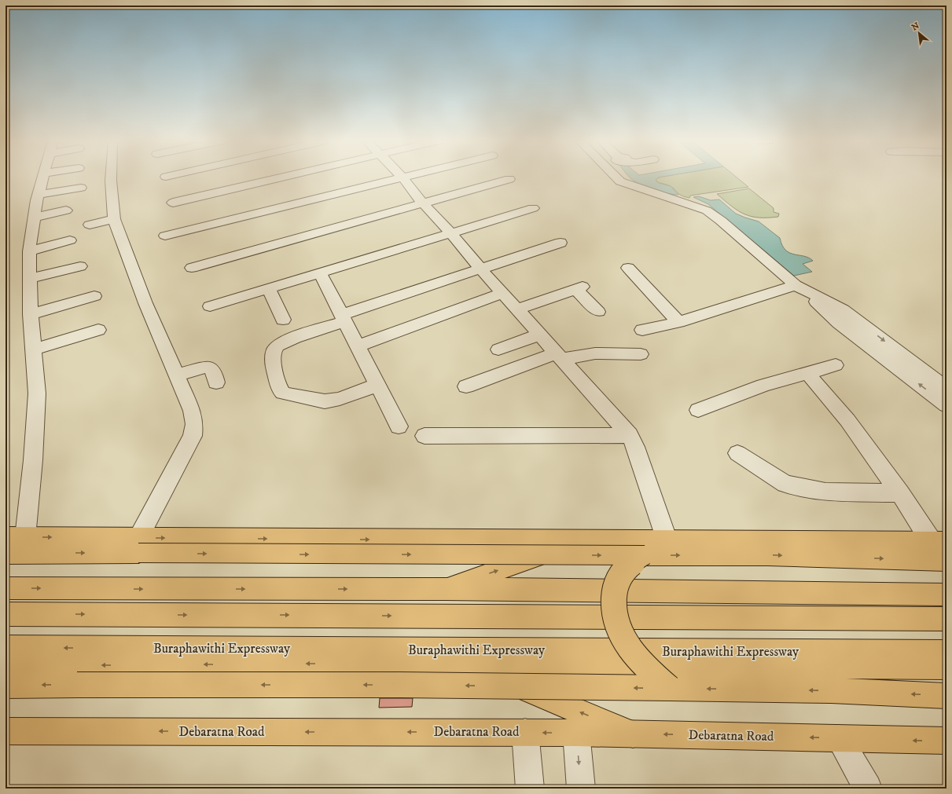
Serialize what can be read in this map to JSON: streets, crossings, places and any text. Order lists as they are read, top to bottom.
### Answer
{
  "streets": {
    "main road": ["Buraphawithi Expressway", "Debaratna Road"]
  },
  "north": "top left"
}
